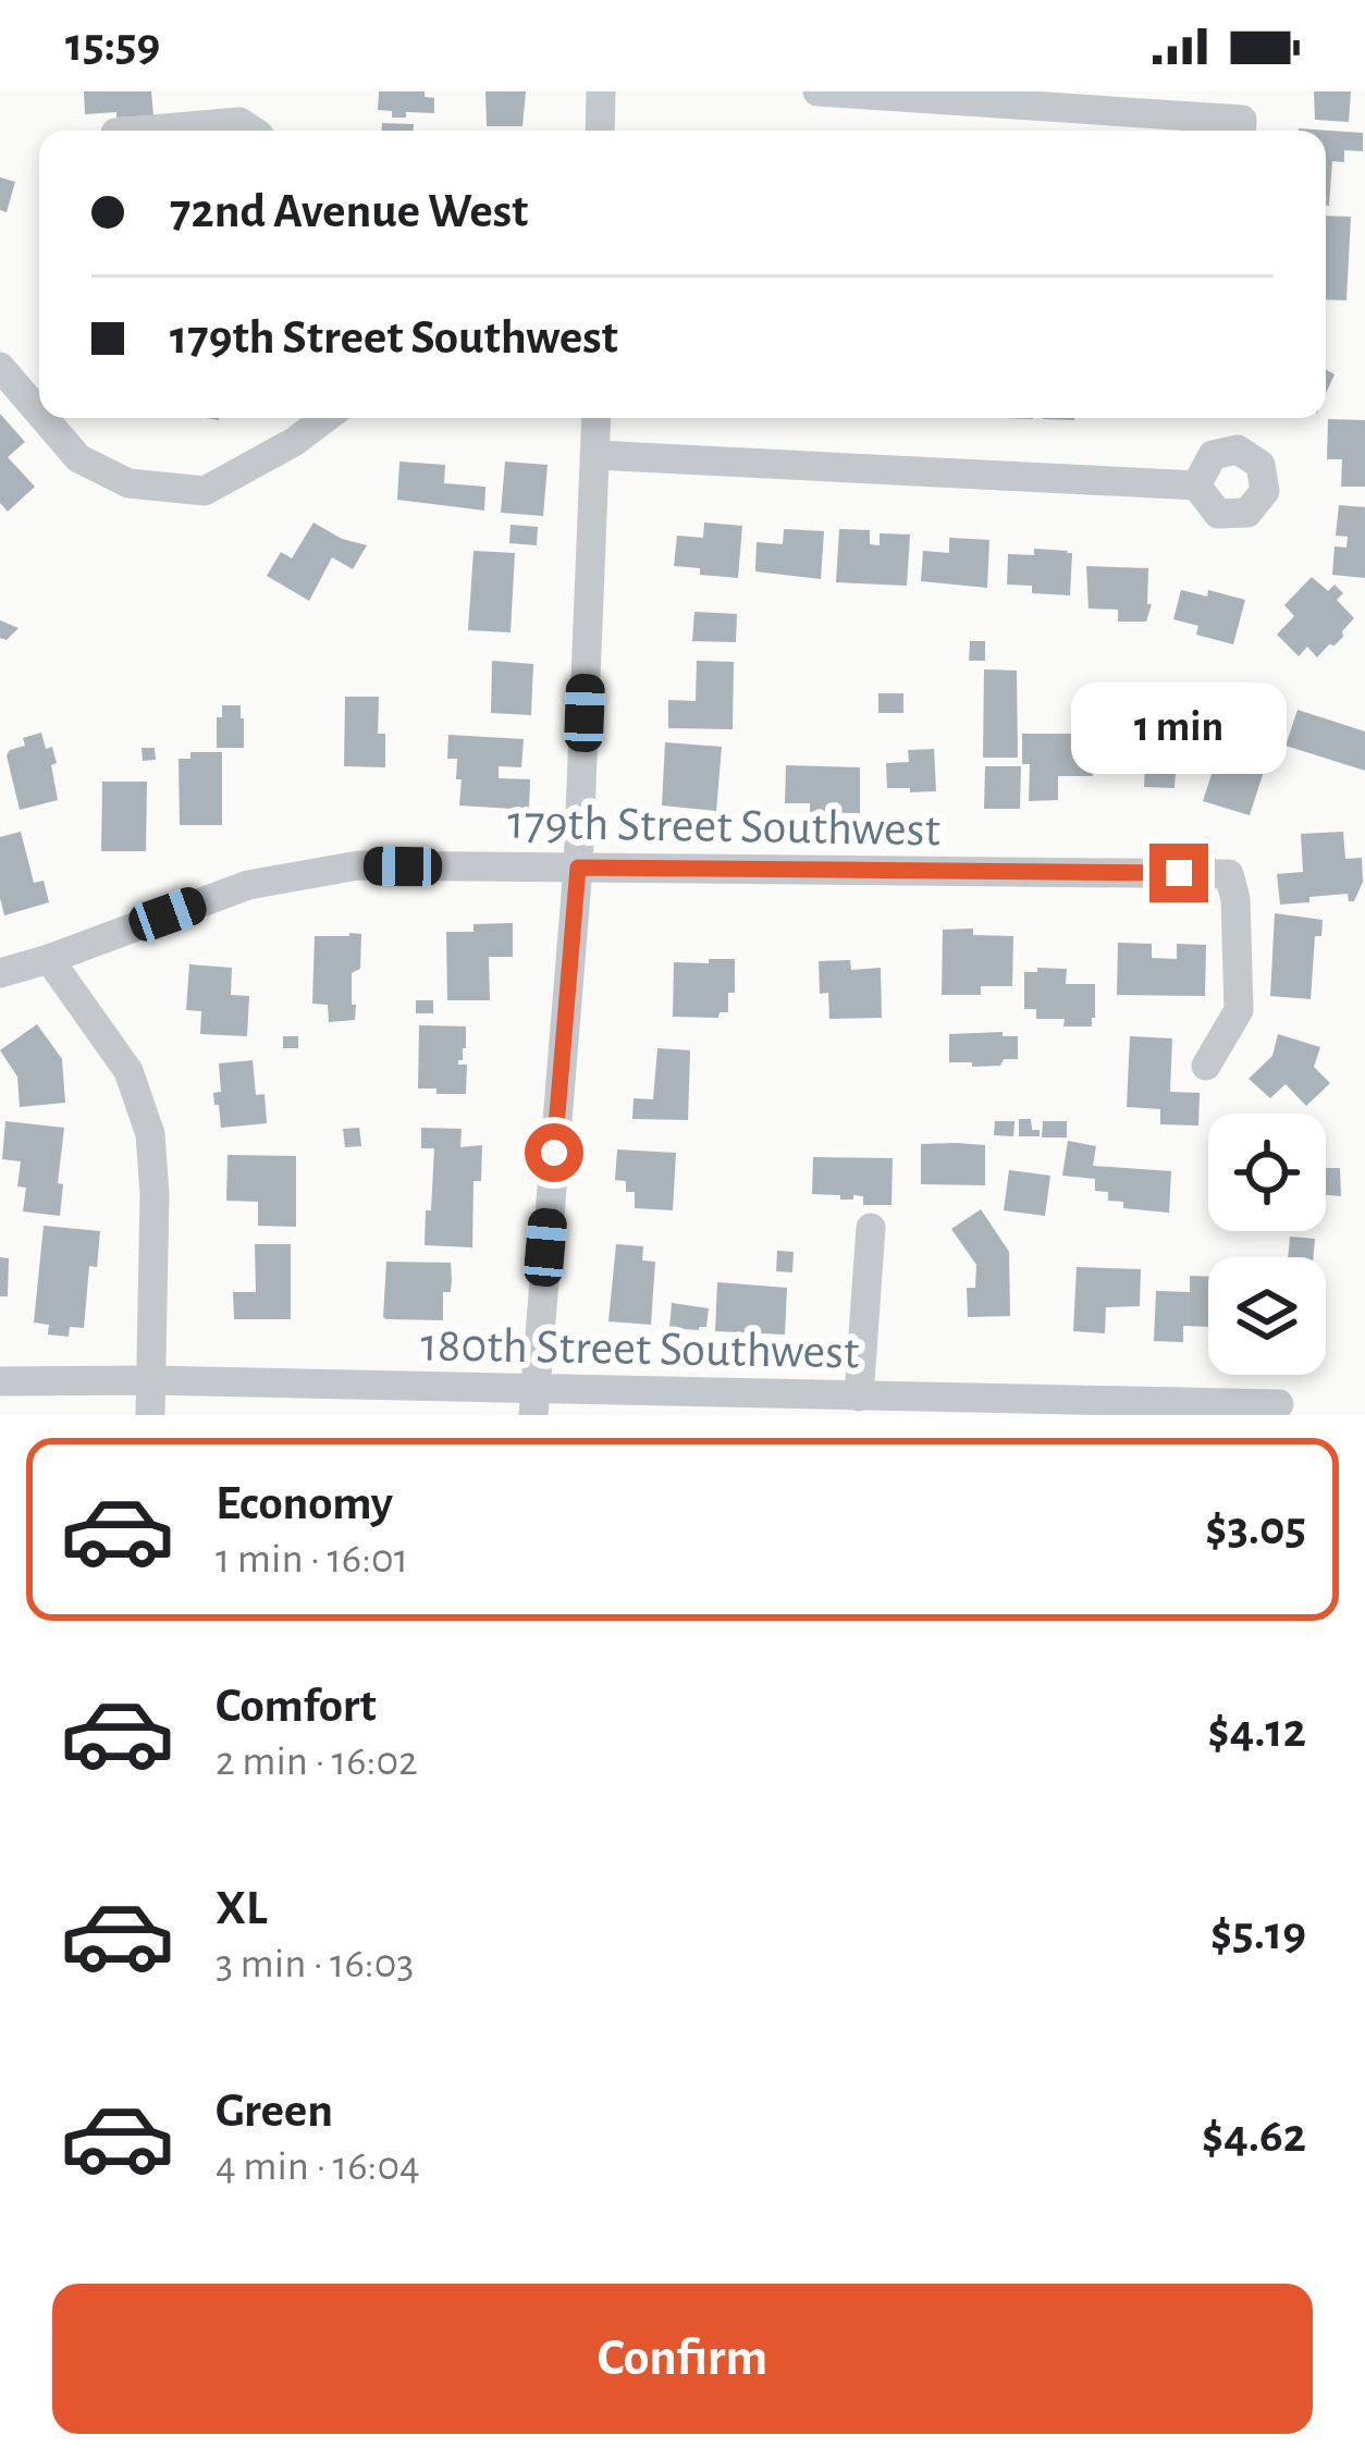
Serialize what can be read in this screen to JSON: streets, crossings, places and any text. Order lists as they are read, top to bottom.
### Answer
{
  "streets": {
    "street": ["179th Street Southwest", "180th Street Southwest"]
  },
  "page": {
    "status": "15:59",
    "banner": ["72nd Avenue West", "179th Street Southwest"],
    "bubble": "1 min",
    "list": [
      {
        "name": "Economy",
        "note": "1 min · 16:01",
        "value": "$3.05"
      },
      {
        "name": "Comfort",
        "note": "2 min · 16:02",
        "value": "$4.12"
      },
      {
        "name": "XL",
        "note": "3 min · 16:03",
        "value": "$5.19"
      },
      {
        "name": "Green",
        "note": "4 min · 16:04",
        "value": "$4.62"
      }
    ],
    "buttons": "Confirm"
  }
}
